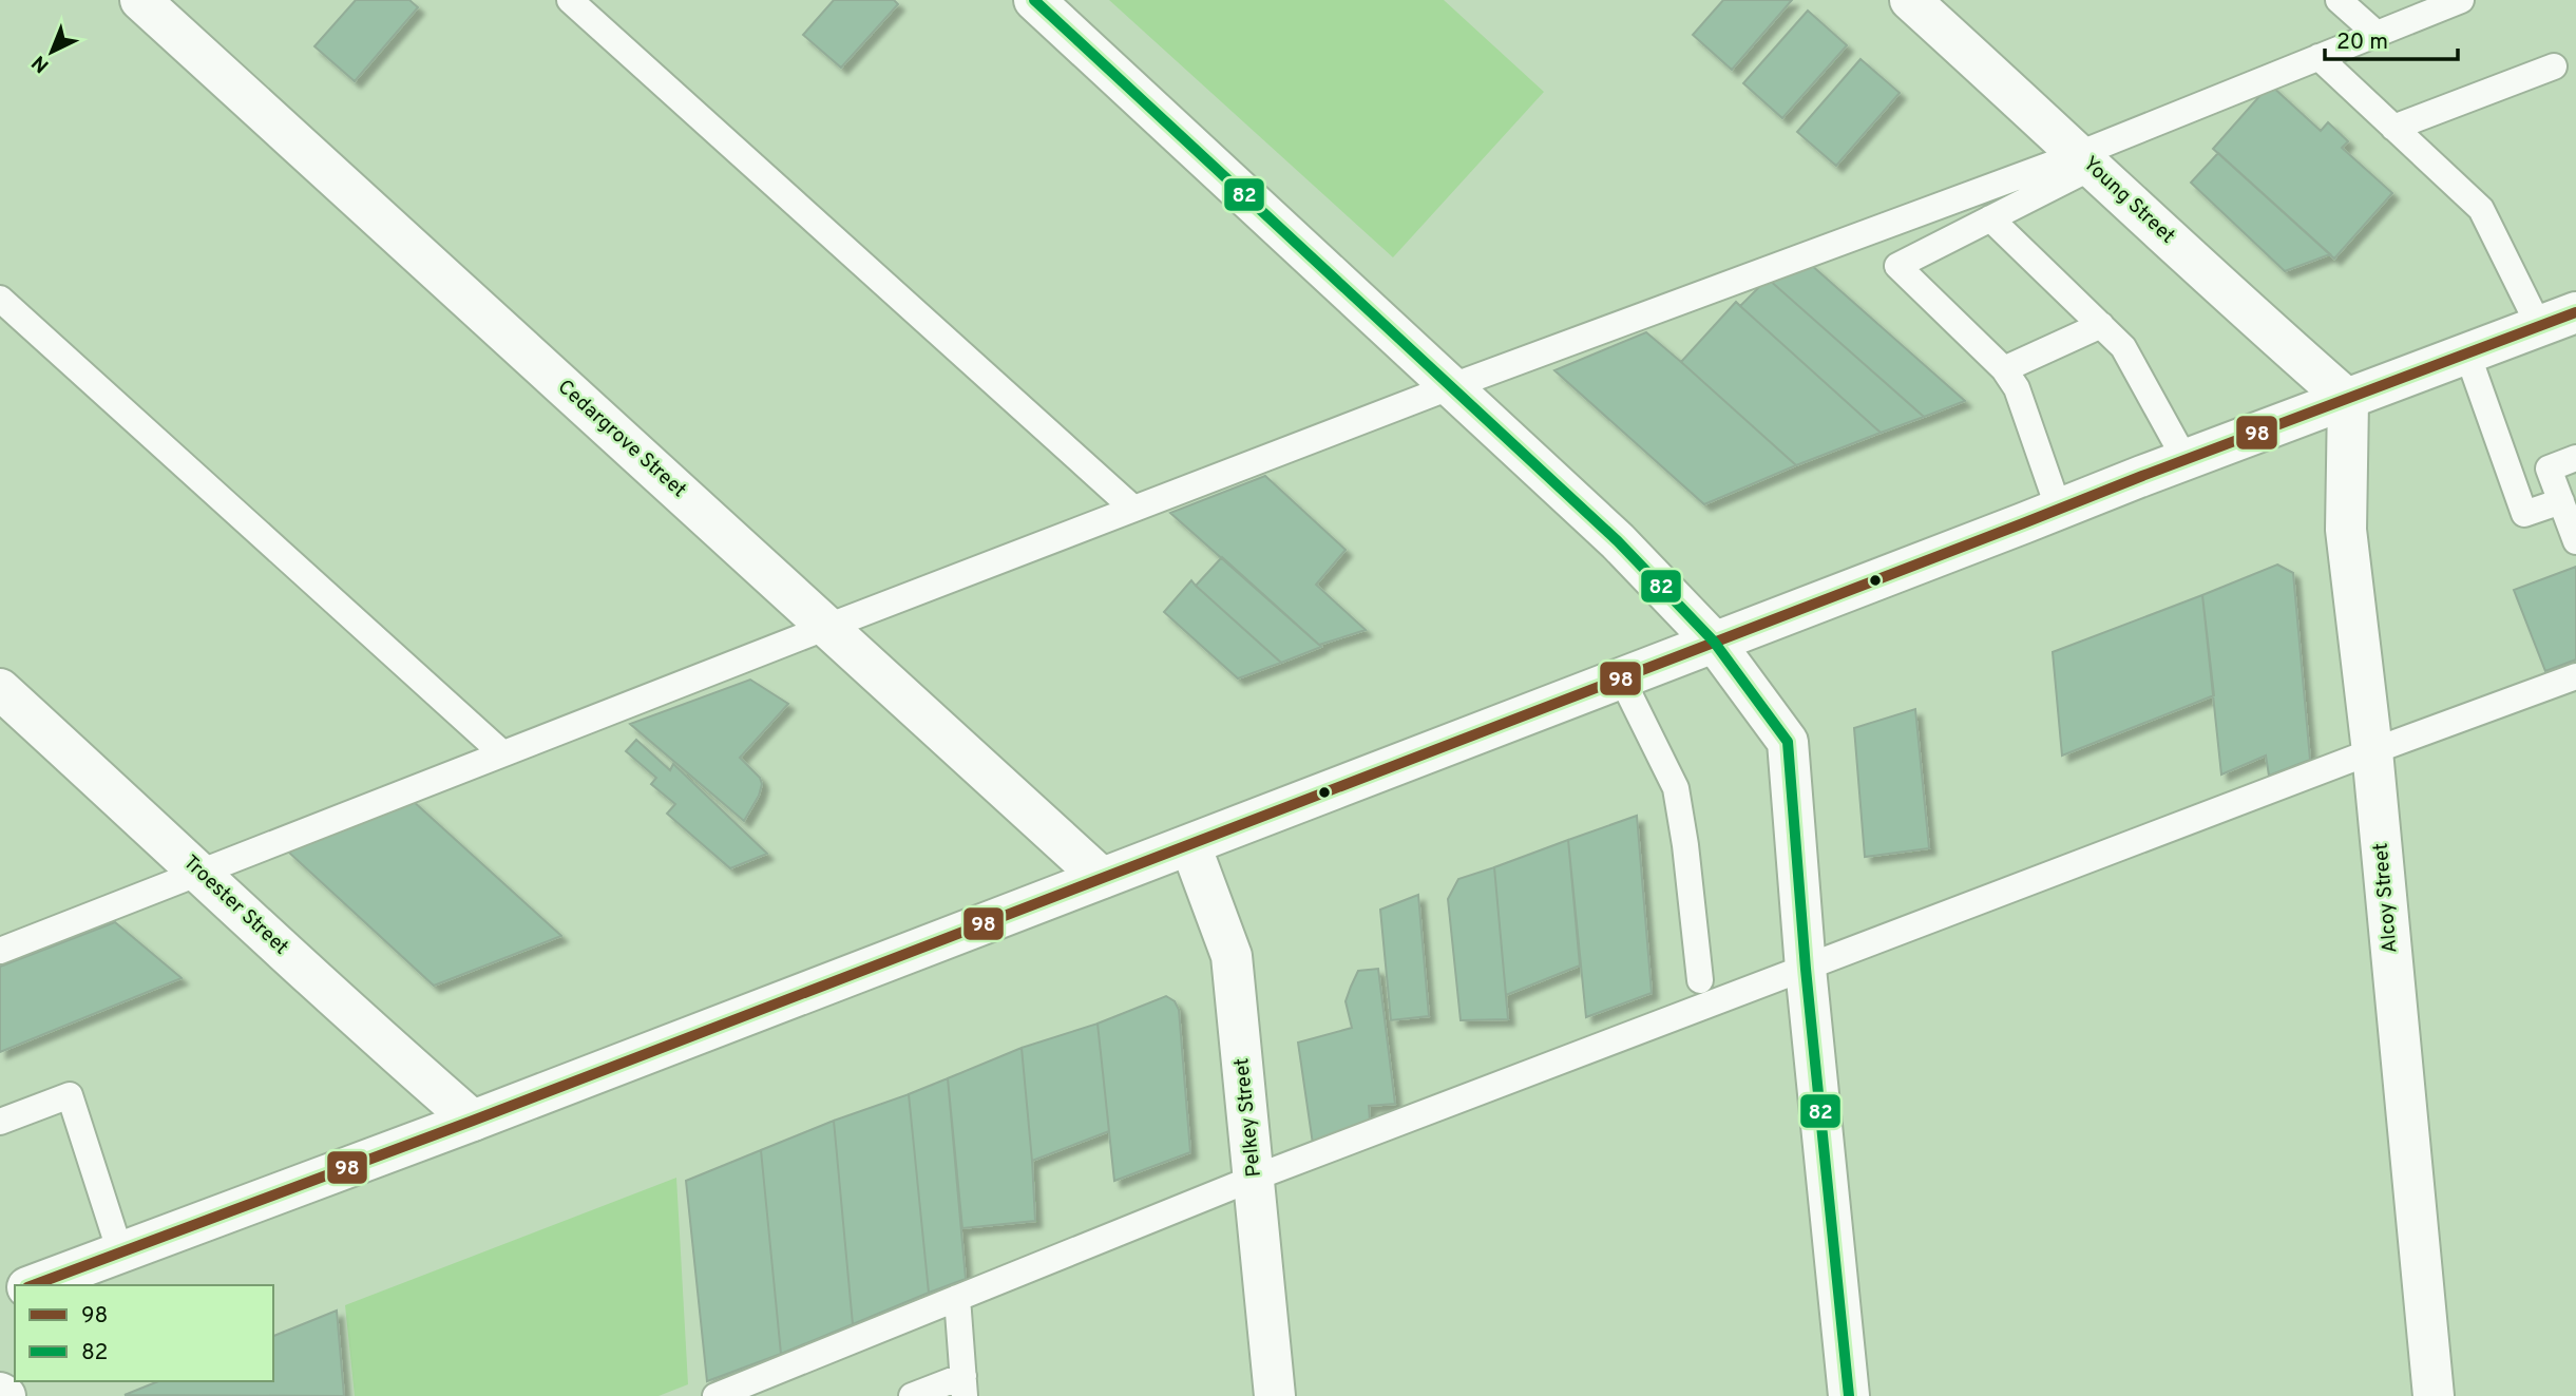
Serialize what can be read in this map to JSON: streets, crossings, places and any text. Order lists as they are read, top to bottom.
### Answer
{
  "streets": {
    "street": [
      "Young Street",
      "Cedargrove Street",
      "Alcoy Street",
      "Troester Street",
      "Pelkey Street"
    ]
  },
  "crossings": [
    ["Young Street", "Alcoy Street"]
  ],
  "lines": ["transit line 82", "transit line 98"],
  "legend": ["98", "82"],
  "scale_bar": "20 m",
  "north": "bottom left"
}
